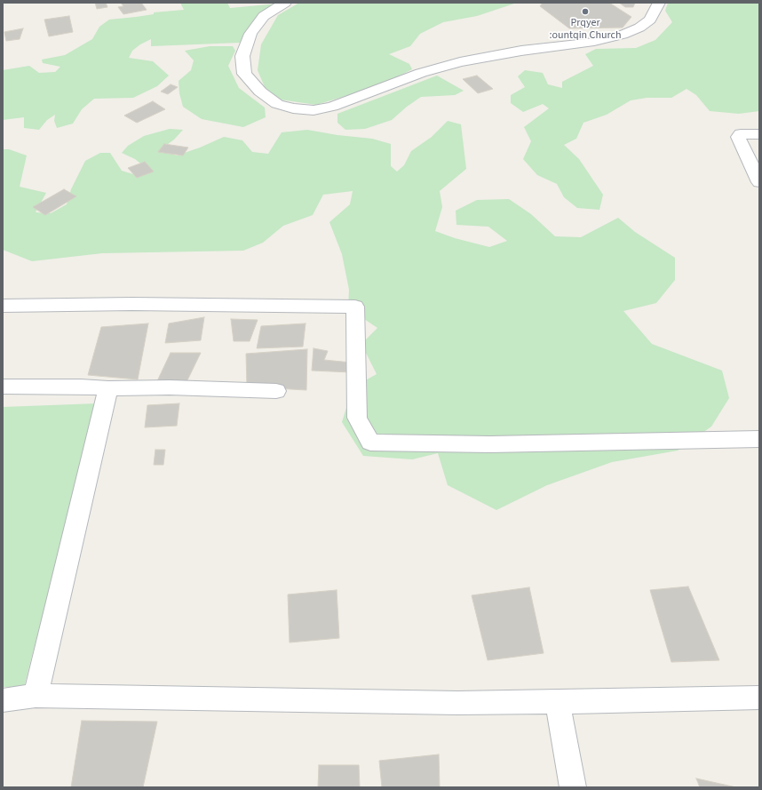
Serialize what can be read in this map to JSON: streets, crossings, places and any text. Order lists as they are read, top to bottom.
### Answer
{
  "places": ["Prqyer :ountqin Church"]
}
